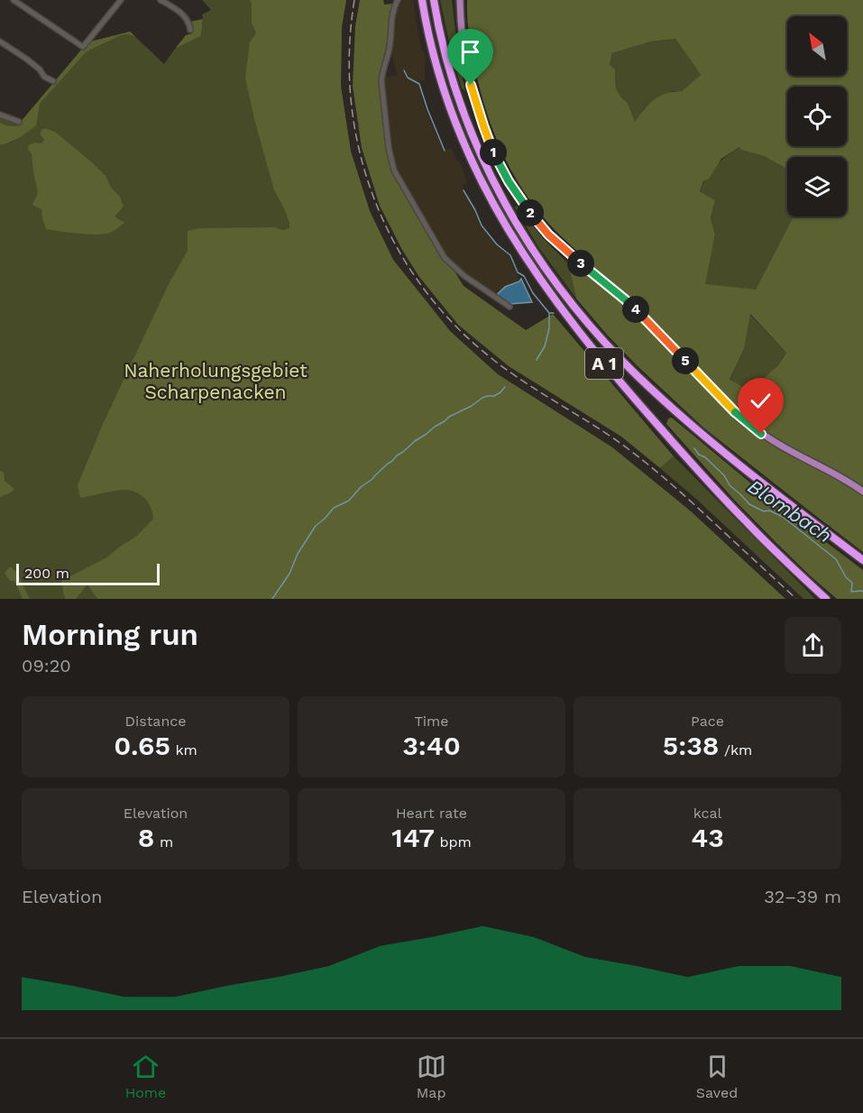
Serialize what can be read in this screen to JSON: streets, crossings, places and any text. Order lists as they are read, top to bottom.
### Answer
{
  "streets": {
    "highway": ["A 1"]
  },
  "water": ["Blombach"],
  "parks": ["Naherholungsgebiet Scharpenacken"],
  "scale_bar": "200 m",
  "north": "top left",
  "page": {
    "pins": [
      "1",
      "2",
      "3",
      "4",
      "5"
    ],
    "scale": "200 m",
    "heading": ["Morning run", "09:20"],
    "stats": [
      ["Distance", "0.65 km"],
      ["Time", "3:40"],
      ["Pace", "5:38 /km"],
      ["Elevation", "8 m"],
      ["Heart rate", "147 bpm"],
      ["kcal", "43"]
    ],
    "chart": ["Elevation", "32–39 m"],
    "tabs": ["Home", "Map", "Saved"]
  }
}
